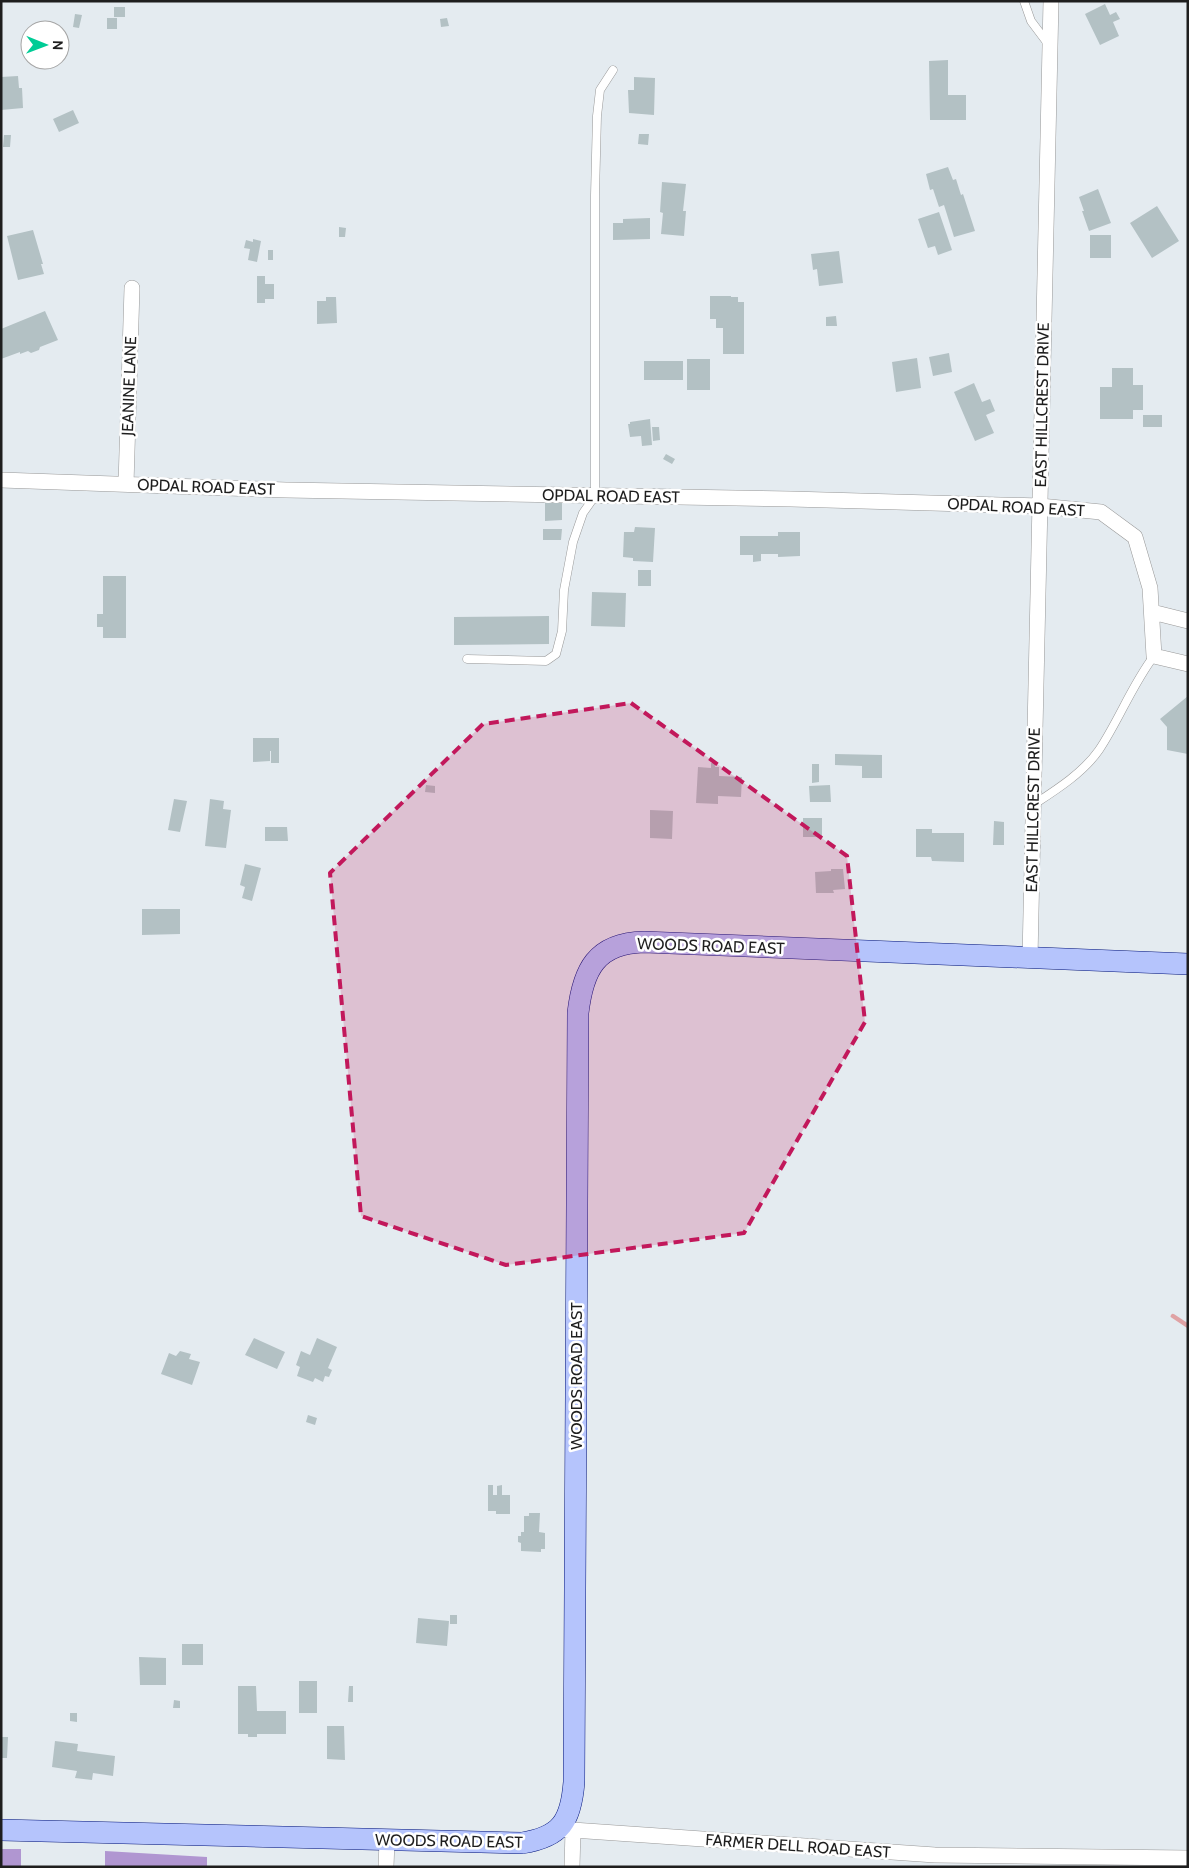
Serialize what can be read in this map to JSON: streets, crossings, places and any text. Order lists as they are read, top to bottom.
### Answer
{
  "streets": {
    "main road": ["WOODS ROAD EAST"],
    "street": [
      "JEANINE LANE",
      "EAST HILLCREST DRIVE",
      "OPDAL ROAD EAST",
      "FARMER DELL ROAD EAST"
    ]
  },
  "crossings": [
    ["JEANINE LANE", "OPDAL ROAD EAST"],
    ["EAST HILLCREST DRIVE", "OPDAL ROAD EAST"],
    ["EAST HILLCREST DRIVE", "WOODS ROAD EAST"],
    ["WOODS ROAD EAST", "FARMER DELL ROAD EAST"]
  ],
  "north": "right"
}
